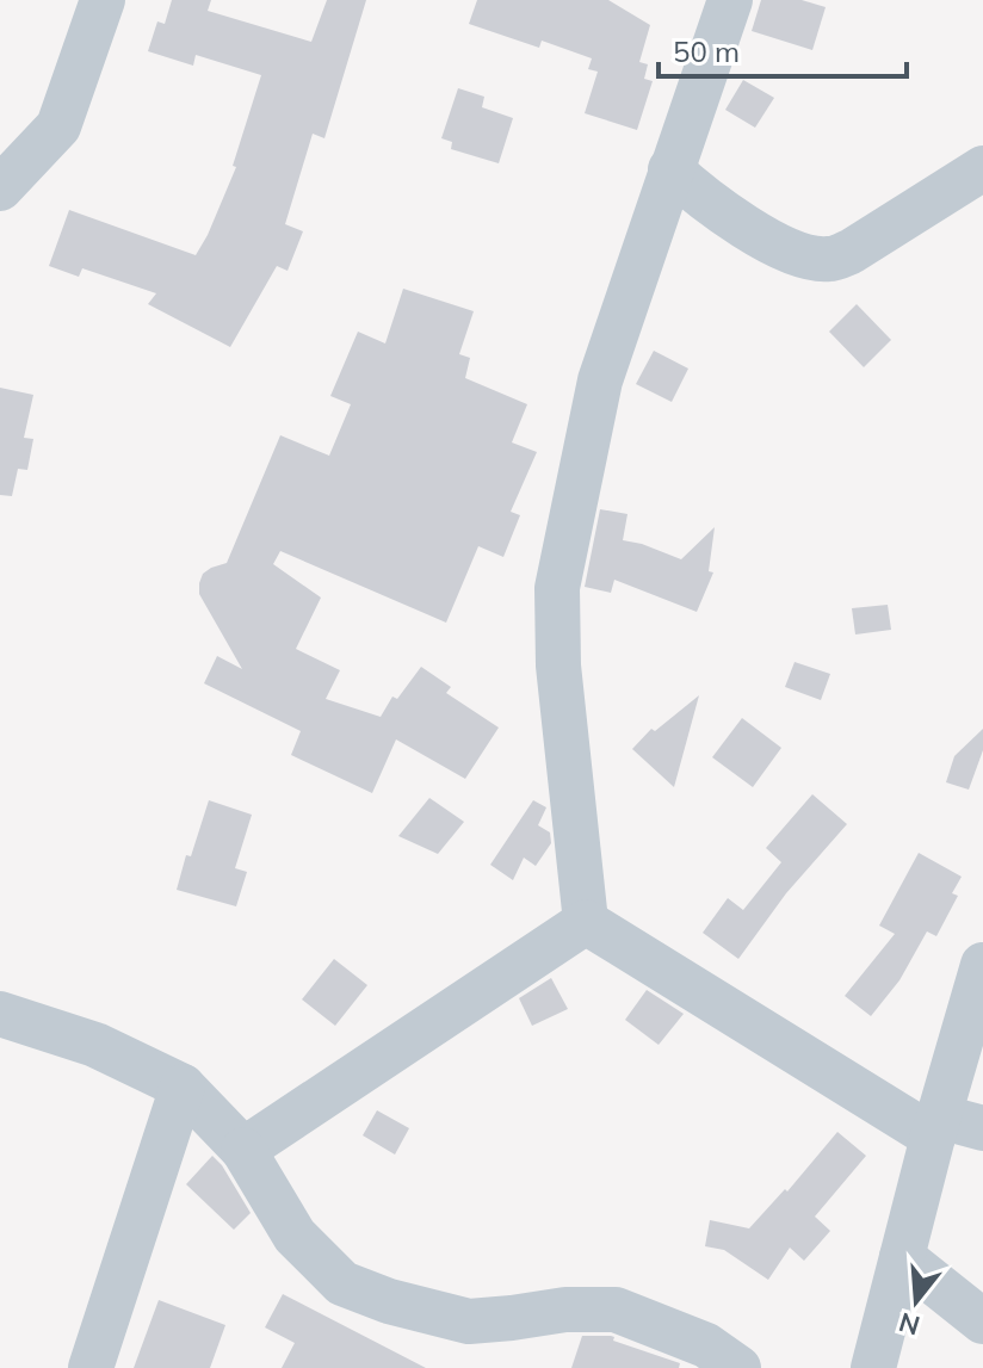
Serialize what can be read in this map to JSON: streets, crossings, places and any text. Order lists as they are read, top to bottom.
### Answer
{
  "scale_bar": "50 m",
  "north": "bottom"
}
